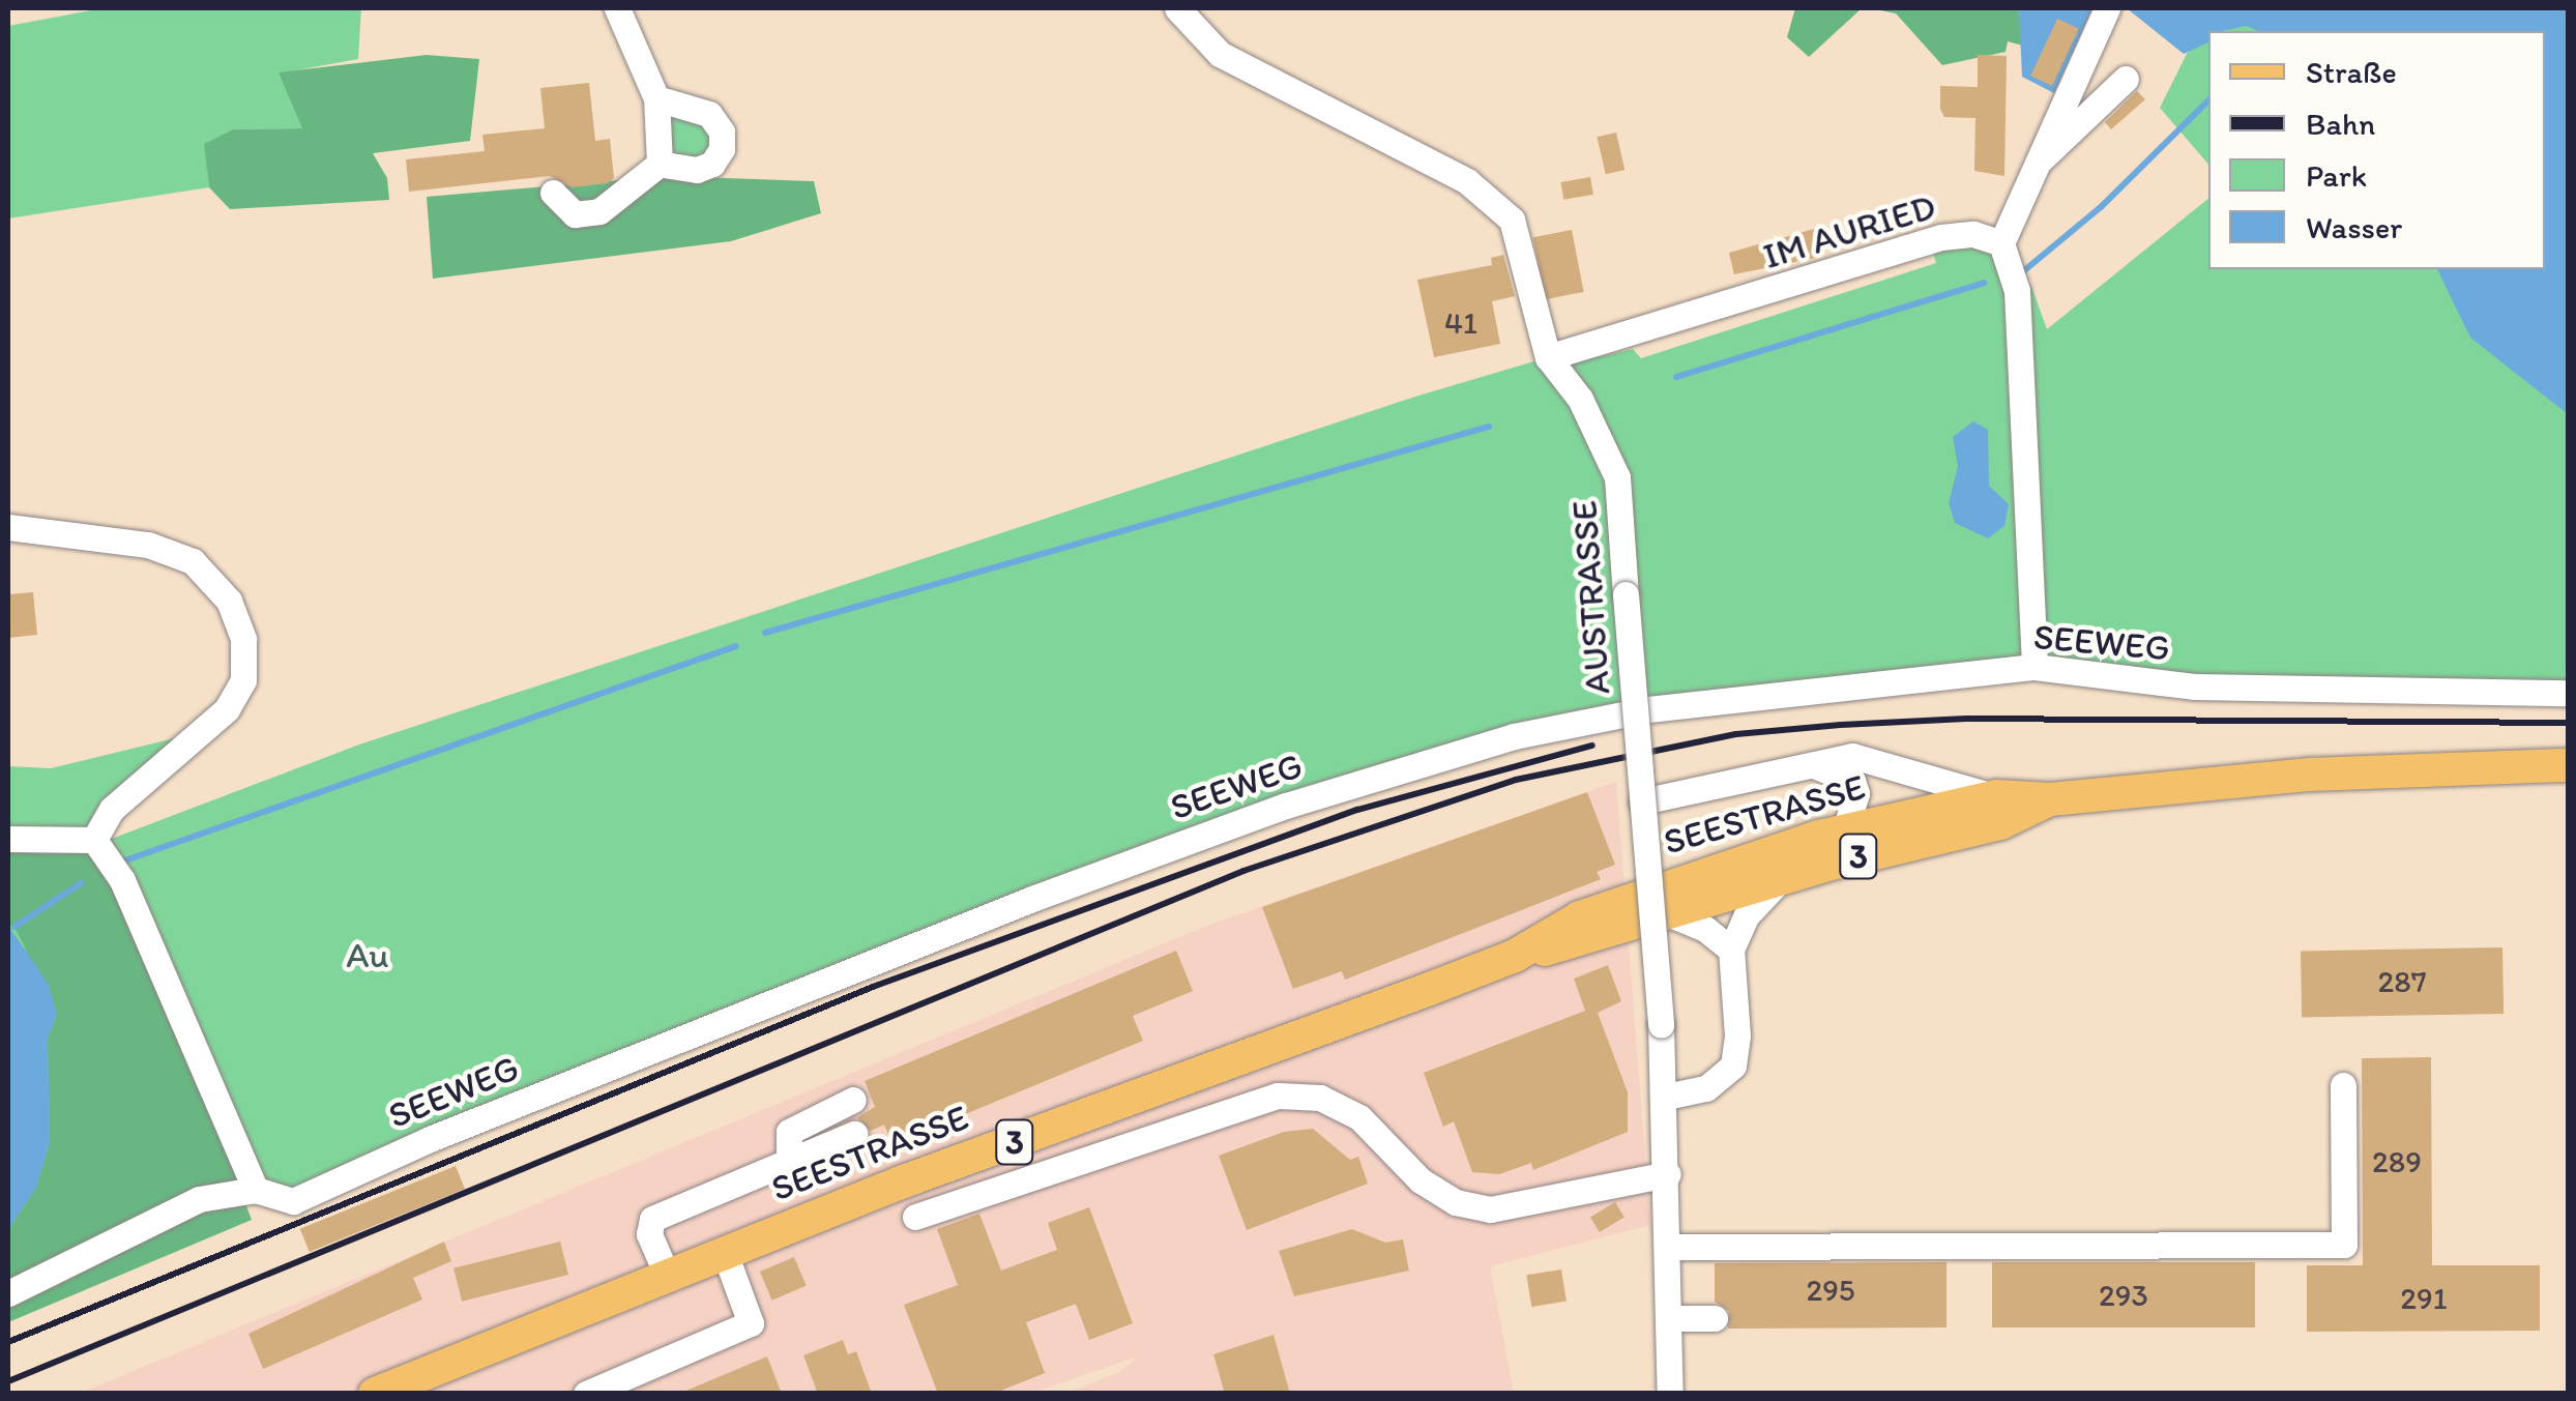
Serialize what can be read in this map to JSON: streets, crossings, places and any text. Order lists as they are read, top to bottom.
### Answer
{
  "streets": {
    "main road": ["SEESTRASSE", "3"],
    "street": ["IM AURIED", "AUSTRASSE", "SEEWEG"]
  },
  "crossings": [
    ["IM AURIED", "AUSTRASSE"]
  ],
  "parks": ["Au"],
  "house_numbers": [
    "41",
    "287",
    "289",
    "295",
    "293",
    "291"
  ],
  "legend": [
    "Straße",
    "Bahn",
    "Park",
    "Wasser"
  ]
}
